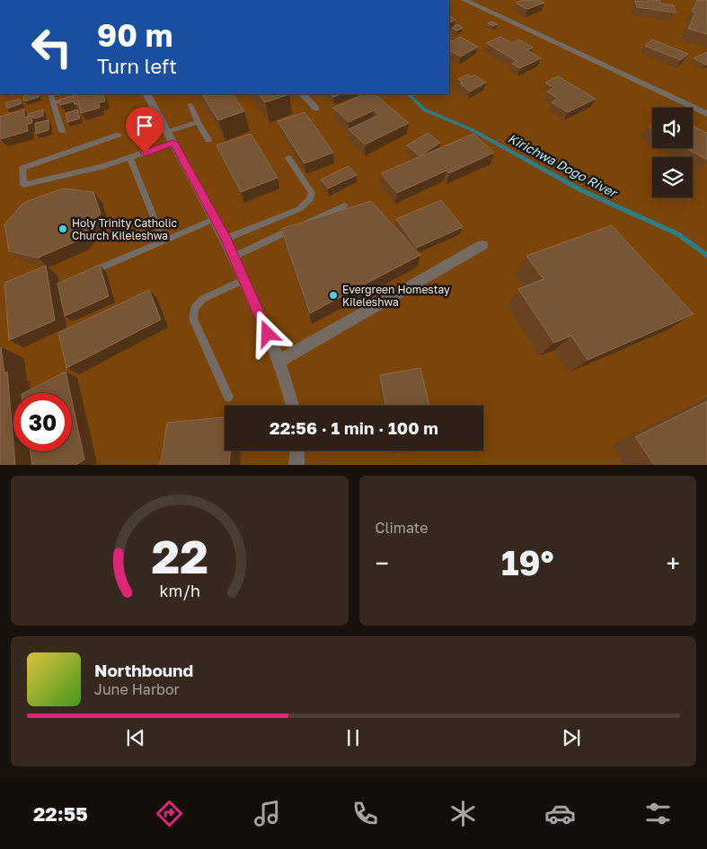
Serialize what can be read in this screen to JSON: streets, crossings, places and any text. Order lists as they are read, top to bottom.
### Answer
{
  "water": ["Kirichwa Dogo River"],
  "places": ["Holy Trinity Catholic Church Kileleshwa", "Evergreen Homestay Kileleshwa"],
  "page": {
    "turn": ["90 m", "Turn left"],
    "limit": "30",
    "trip": "22:56 · 1 min · 100 m",
    "tile": "Climate",
    "heat": ["−", "19°", "+"],
    "song": ["Northbound", "June Harbor"],
    "tabs": "22:55",
    "gauge": ["22", "km/h"]
  }
}
